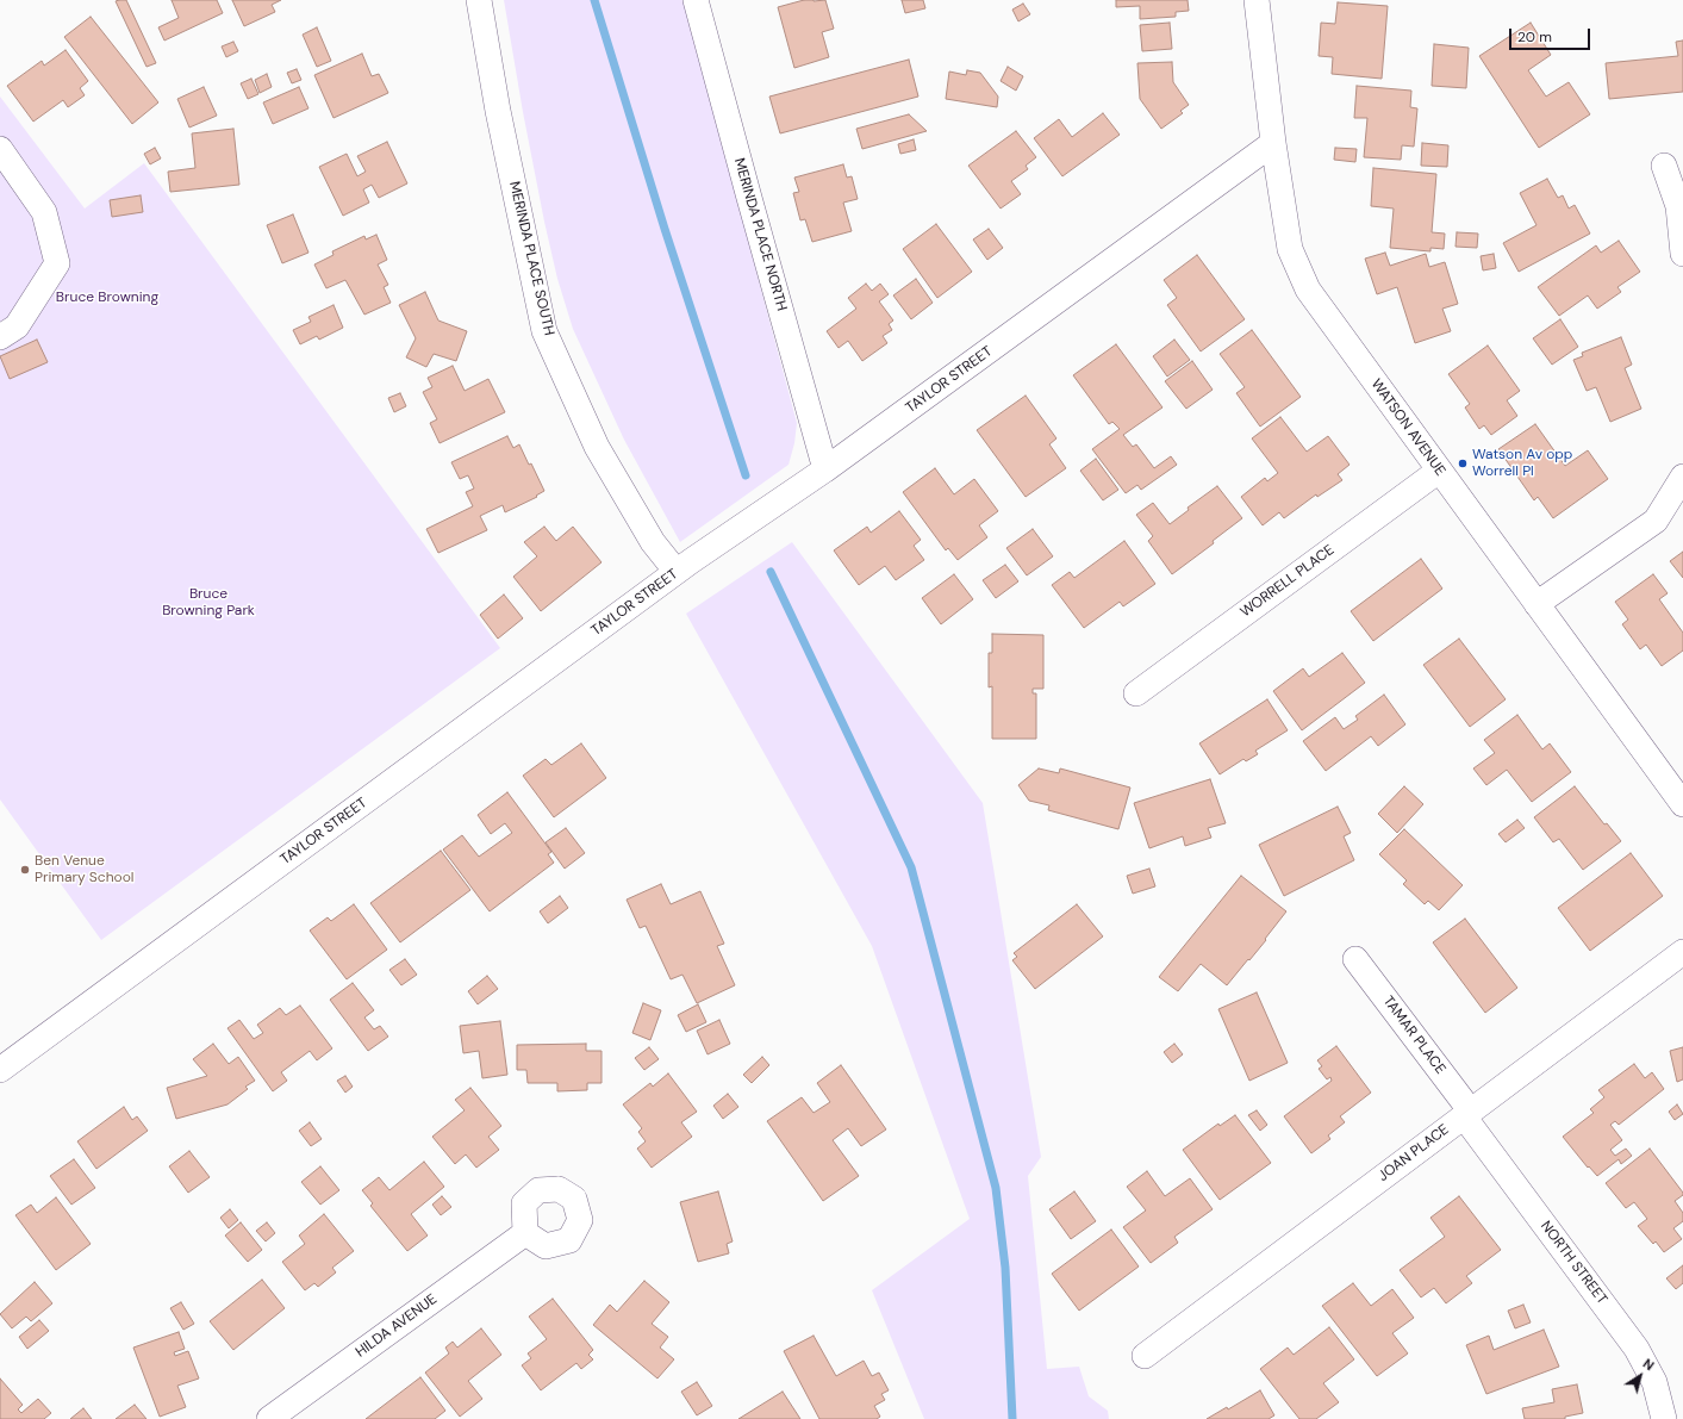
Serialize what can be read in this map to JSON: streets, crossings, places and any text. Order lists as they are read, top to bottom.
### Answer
{
  "streets": {
    "street": [
      "MERINDA PLACE NORTH",
      "MERINDA PLACE SOUTH",
      "TAYLOR STREET",
      "WATSON AVENUE",
      "WORRELL PLACE",
      "TAMAR PLACE",
      "JOAN PLACE",
      "NORTH STREET",
      "HILDA AVENUE"
    ]
  },
  "crossings": [
    ["MERINDA PLACE NORTH", "TAYLOR STREET"],
    ["MERINDA PLACE SOUTH", "TAYLOR STREET"],
    ["TAYLOR STREET", "WATSON AVENUE"],
    ["WATSON AVENUE", "WORRELL PLACE"],
    ["TAMAR PLACE", "JOAN PLACE"],
    ["TAMAR PLACE", "NORTH STREET"],
    ["JOAN PLACE", "NORTH STREET"]
  ],
  "parks": ["Bruce Browning", "Bruce Browning Park"],
  "places": ["Watson Av opp Worrell Pl", "Ben Venue Primary School"],
  "scale_bar": "20 m",
  "north": "top right"
}
